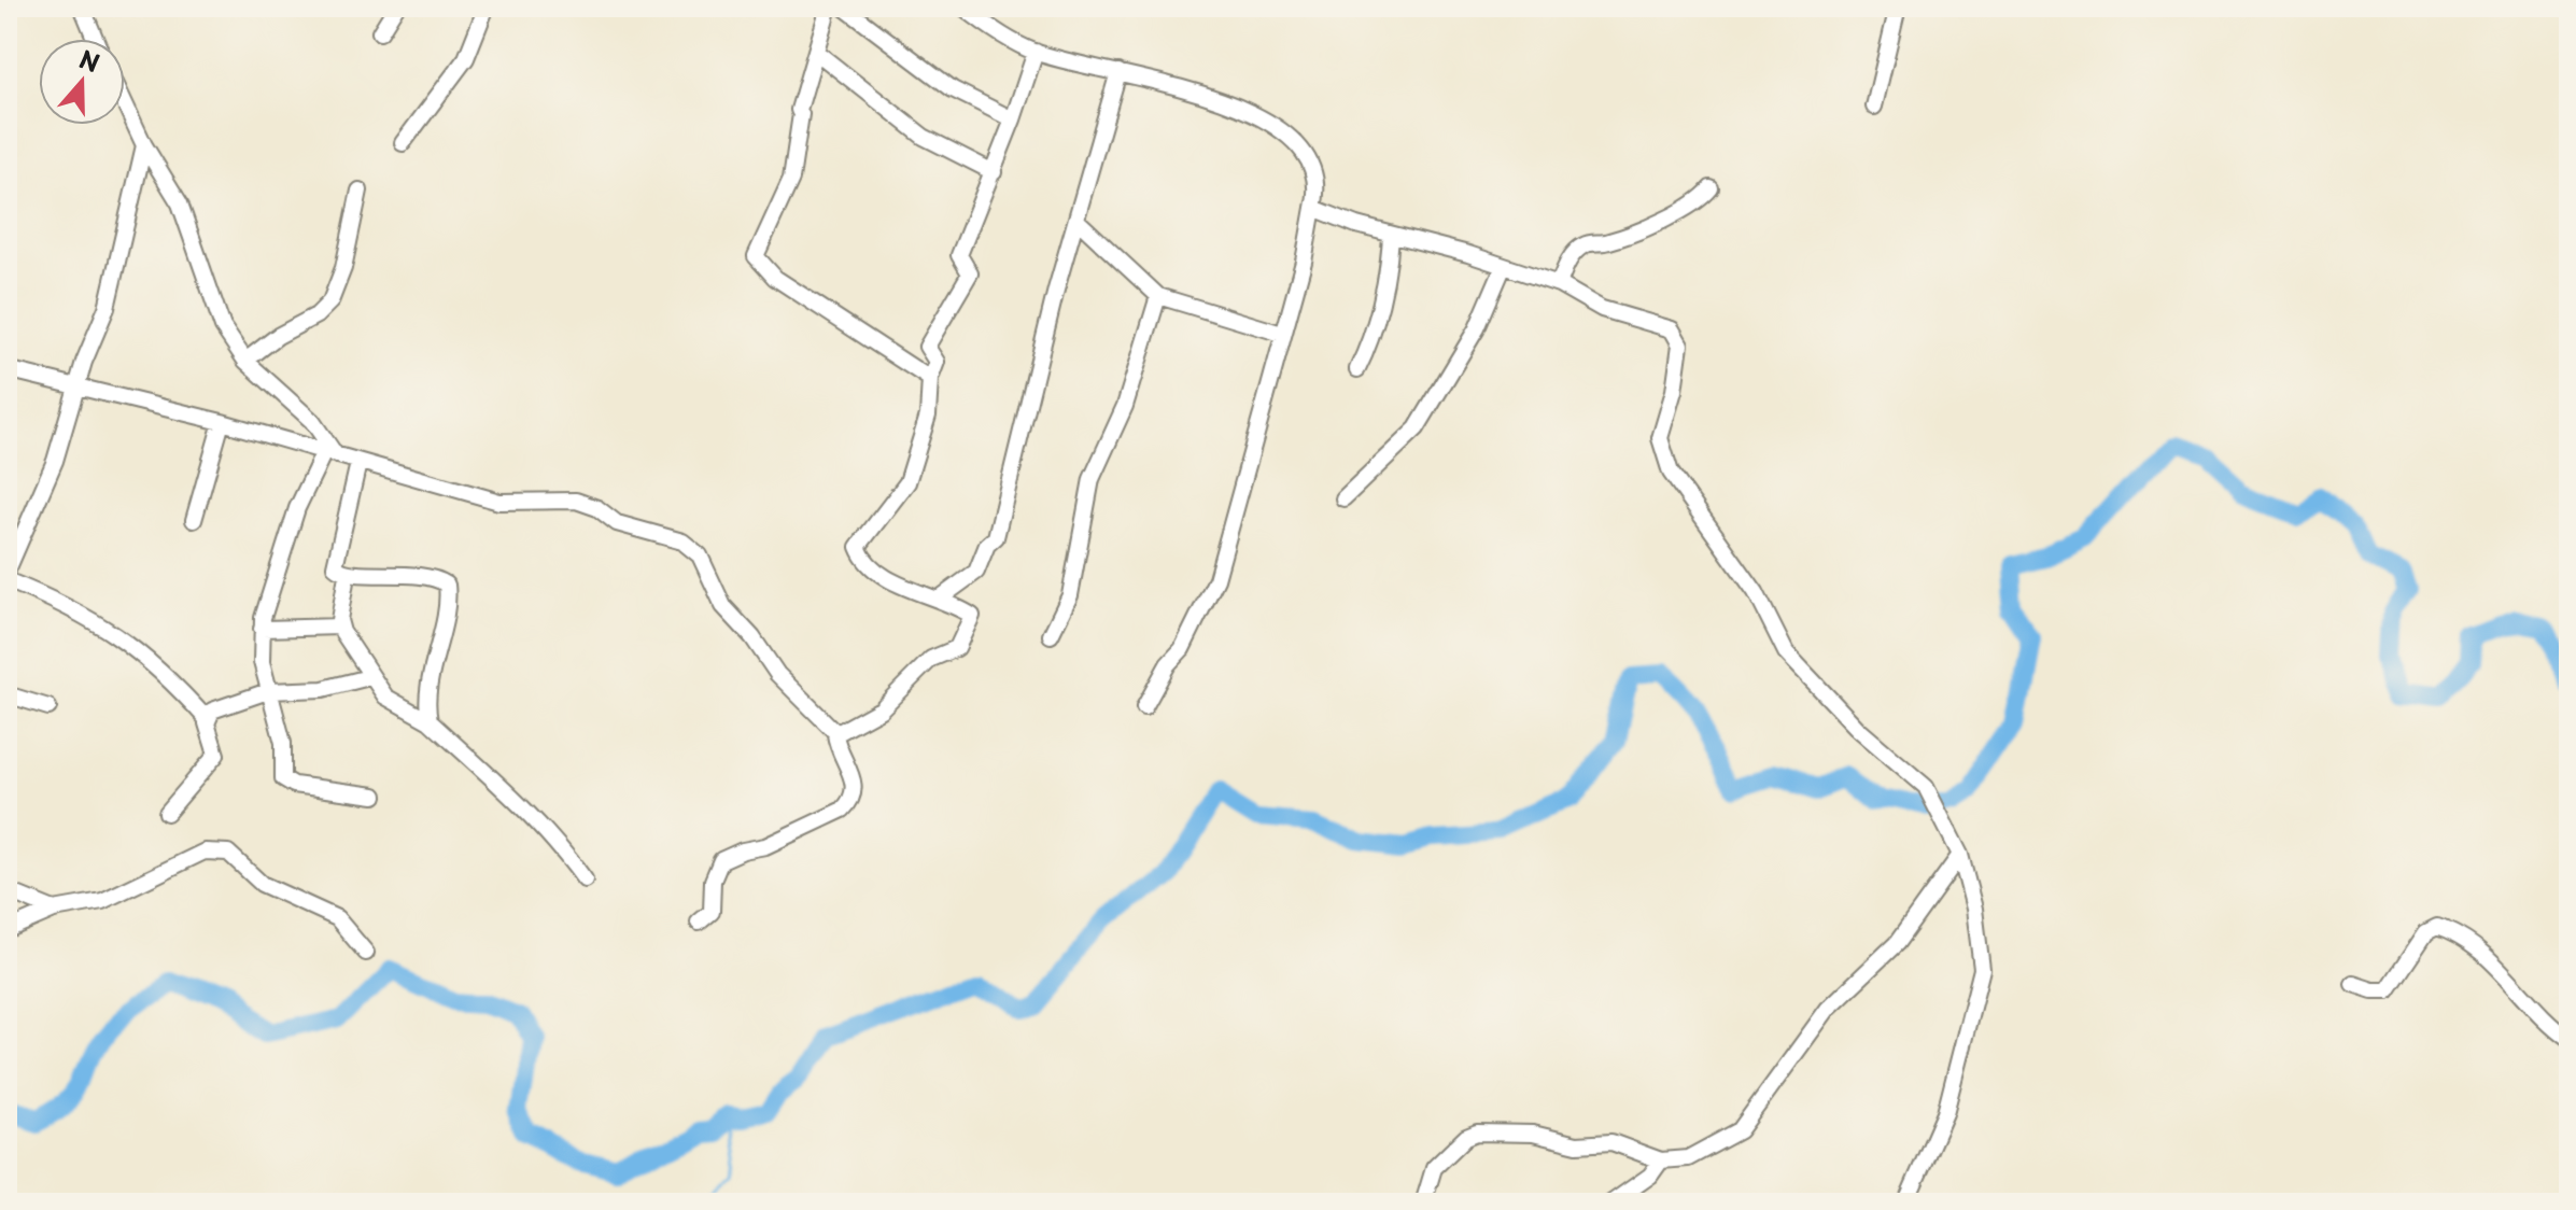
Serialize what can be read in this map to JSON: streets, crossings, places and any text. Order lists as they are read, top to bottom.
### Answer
{
  "north": "top"
}
